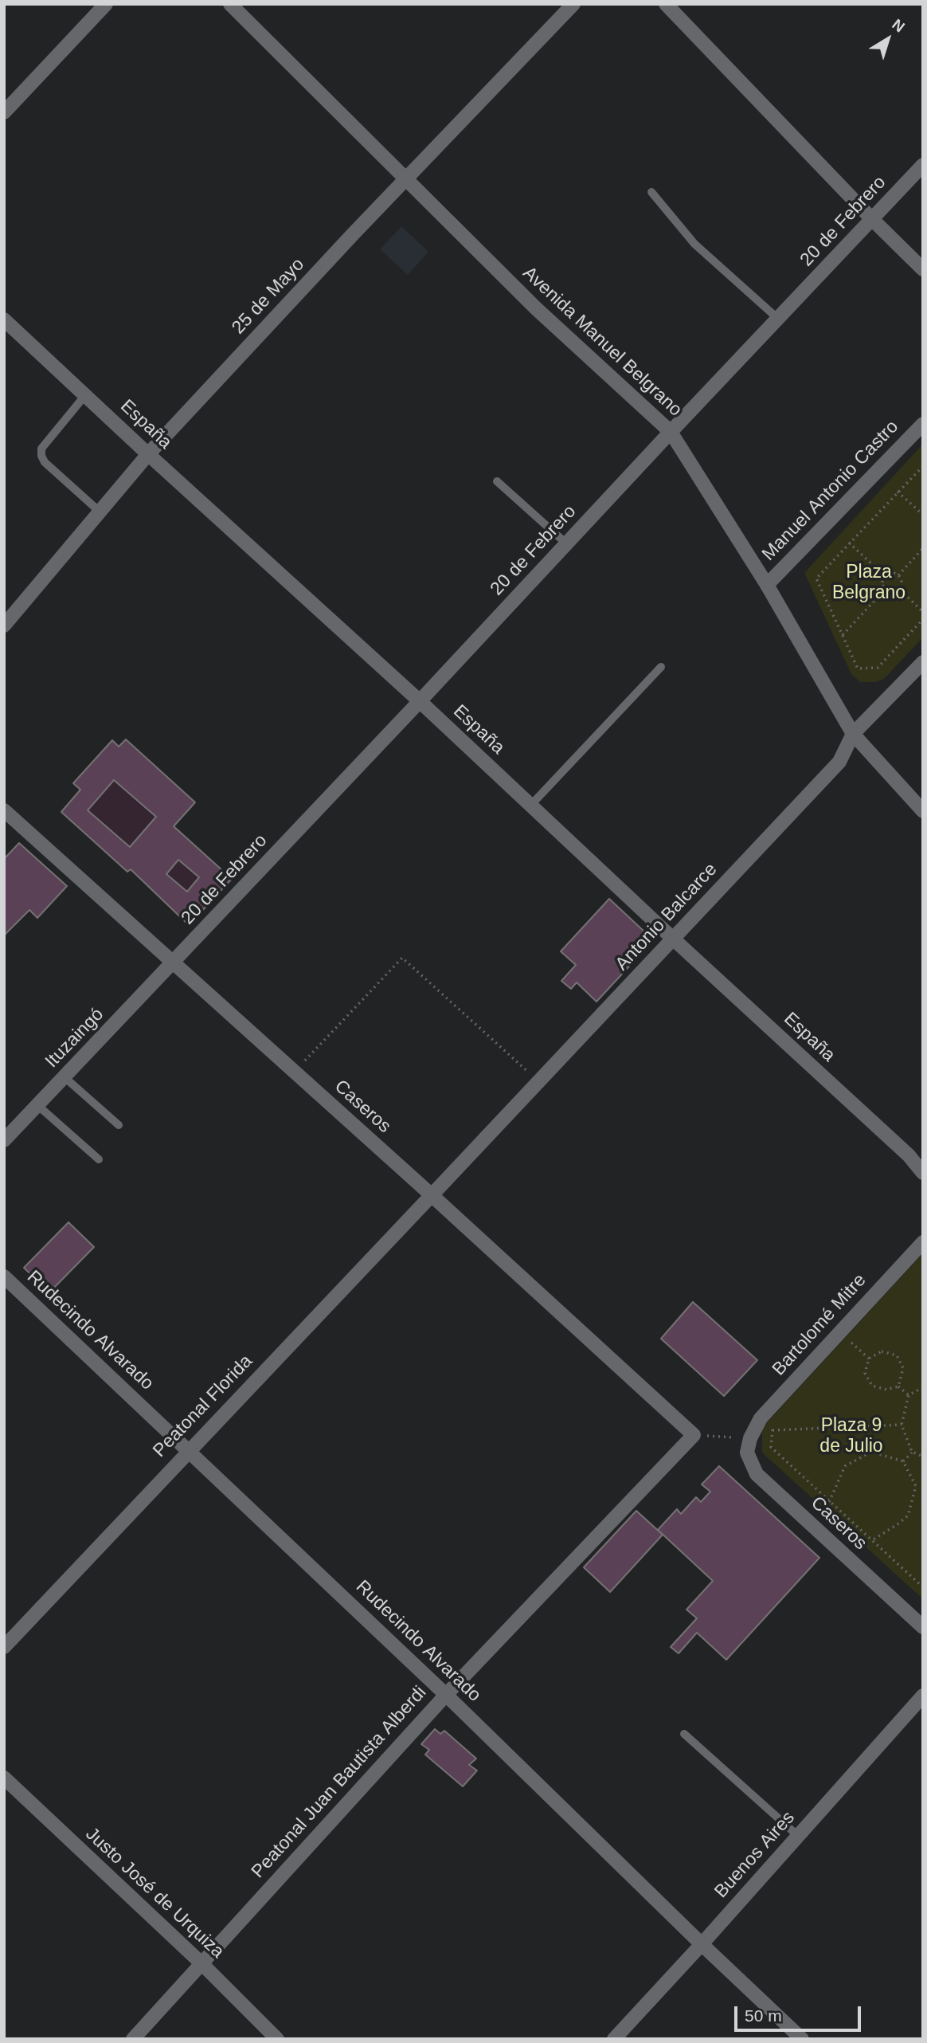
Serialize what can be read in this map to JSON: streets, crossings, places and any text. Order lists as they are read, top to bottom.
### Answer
{
  "streets": {
    "street": [
      "20 de Febrero",
      "25 de Mayo",
      "Avenida Manuel Belgrano",
      "España",
      "Manuel Antonio Castro",
      "Antonio Balcarce",
      "Ituzaingó",
      "Caseros",
      "Bartolomé Mitre",
      "Rudecindo Alvarado",
      "Peatonal Florida",
      "Peatonal Juan Bautista Alberdi",
      "Buenos Aires",
      "Justo José de Urquiza"
    ]
  },
  "crossings": [
    ["20 de Febrero", "Avenida Manuel Belgrano"],
    ["20 de Febrero", "España"],
    ["20 de Febrero", "Ituzaingó"],
    ["20 de Febrero", "Caseros"],
    ["25 de Mayo", "Avenida Manuel Belgrano"],
    ["25 de Mayo", "España"],
    ["Avenida Manuel Belgrano", "Manuel Antonio Castro"],
    ["Avenida Manuel Belgrano", "Antonio Balcarce"],
    ["España", "Antonio Balcarce"],
    ["Antonio Balcarce", "Caseros"],
    ["Antonio Balcarce", "Peatonal Florida"],
    ["Ituzaingó", "Caseros"],
    ["Caseros", "Bartolomé Mitre"],
    ["Caseros", "Peatonal Florida"],
    ["Caseros", "Peatonal Juan Bautista Alberdi"],
    ["Rudecindo Alvarado", "Peatonal Florida"],
    ["Rudecindo Alvarado", "Peatonal Juan Bautista Alberdi"],
    ["Rudecindo Alvarado", "Buenos Aires"],
    ["Peatonal Juan Bautista Alberdi", "Justo José de Urquiza"]
  ],
  "parks": ["Plaza Belgrano", "Plaza 9 de Julio"],
  "scale_bar": "50 m",
  "north": "top right"
}
